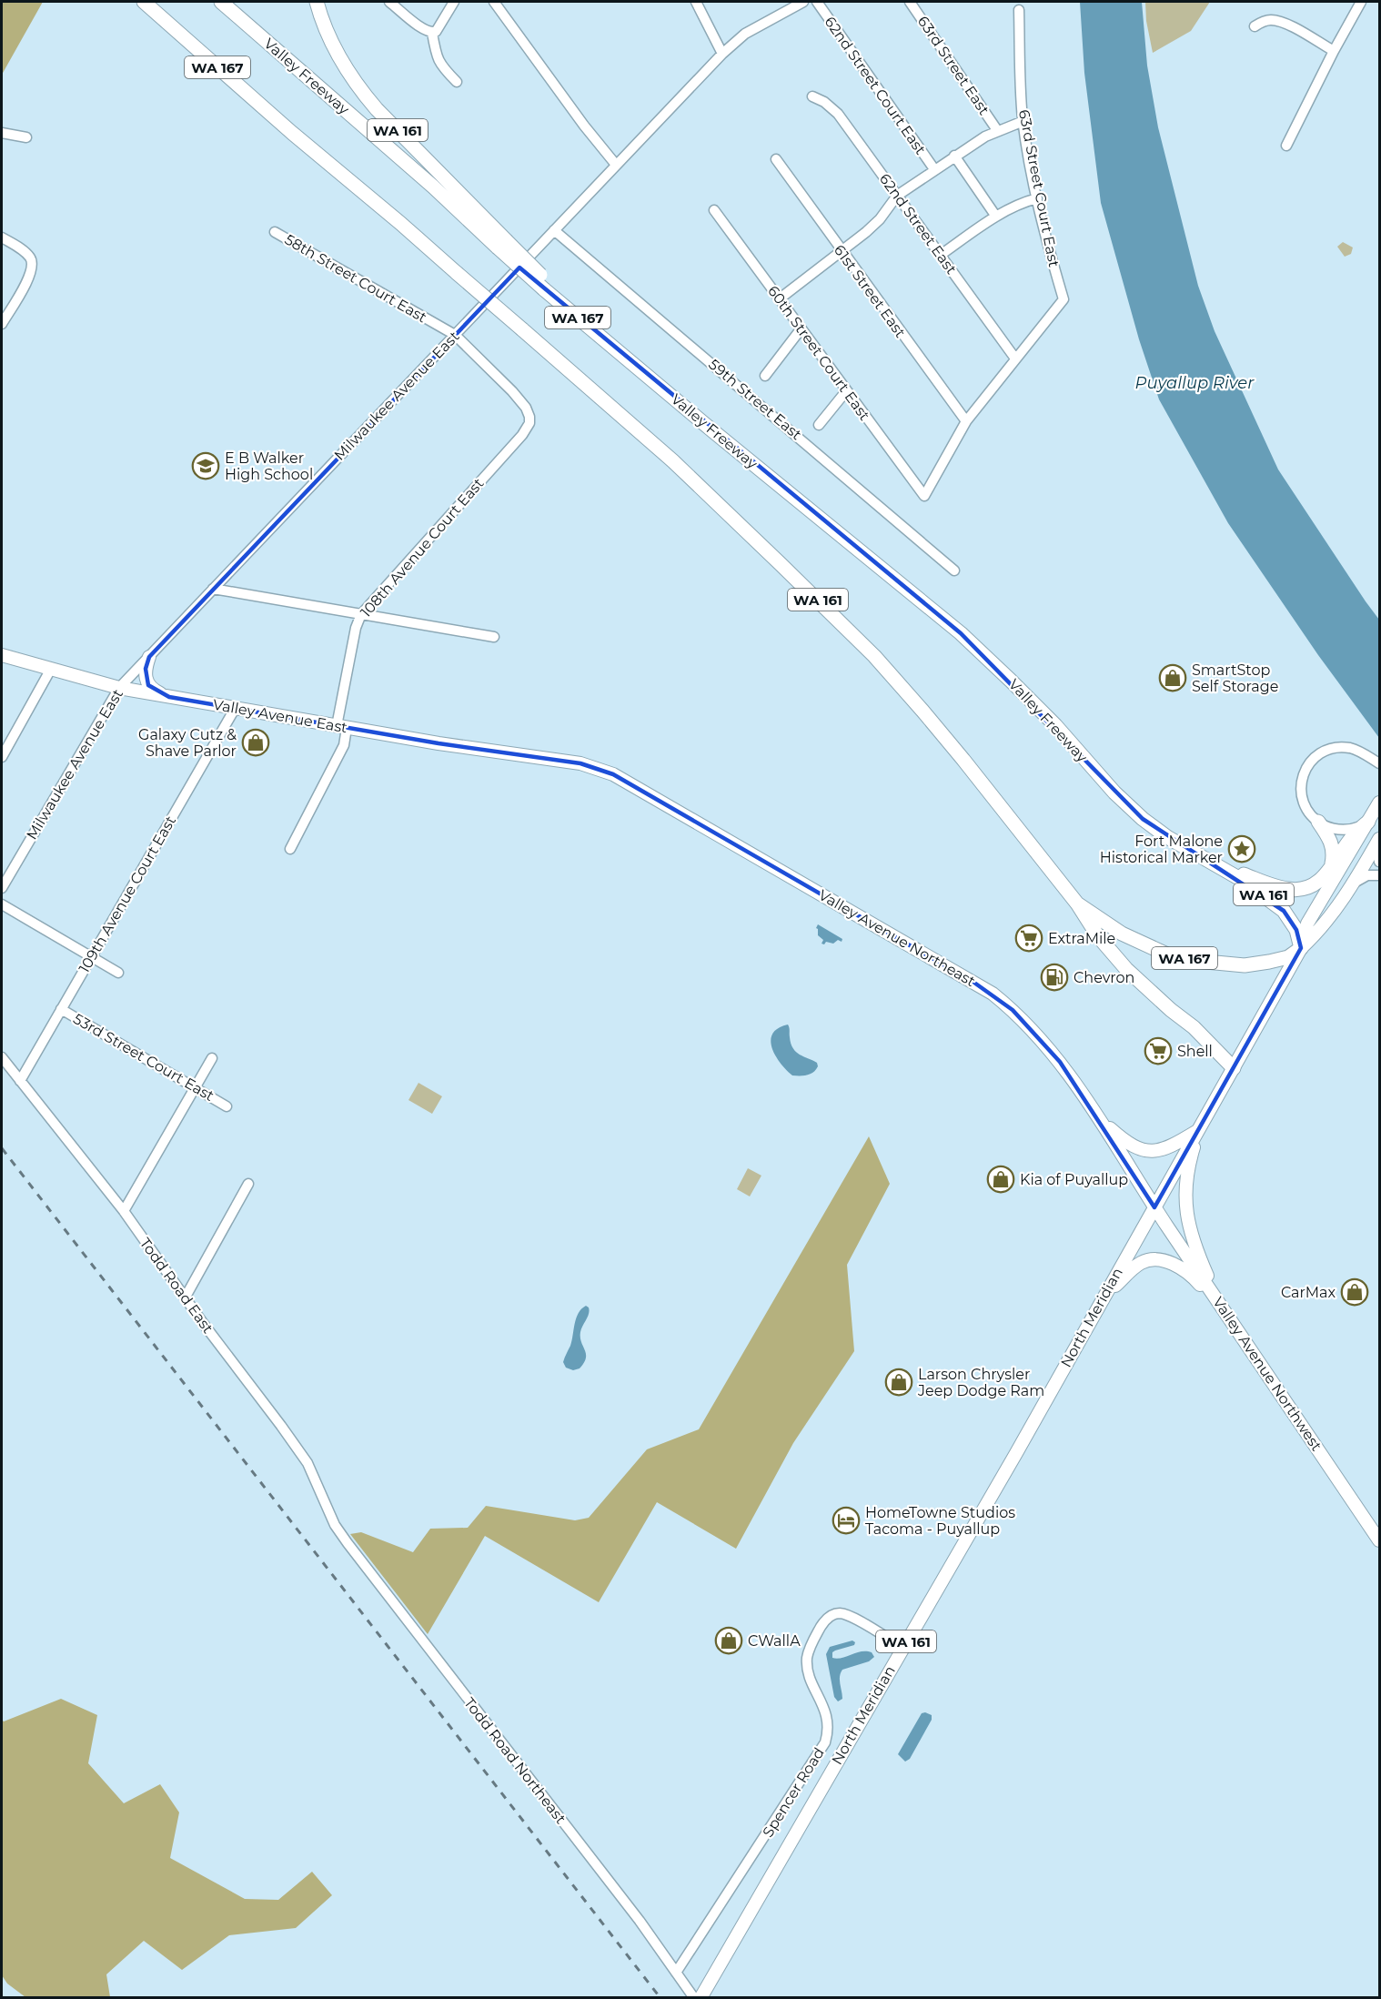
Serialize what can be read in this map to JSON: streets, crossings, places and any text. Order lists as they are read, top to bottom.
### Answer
{
  "streets": {
    "highway": ["WA 167", "Valley Freeway", "WA 161"],
    "main road": [
      "Valley Avenue East",
      "Valley Avenue Northeast",
      "North Meridian",
      "Valley Avenue Northwest"
    ],
    "street": [
      "63rd Street East",
      "62nd Street Court East",
      "63rd Street Court East",
      "62nd Street East",
      "58th Street Court East",
      "61st Street East",
      "60th Street Court East",
      "Milwaukee Avenue East",
      "59th Street East",
      "108th Avenue Court East",
      "109th Avenue Court East",
      "53rd Street Court East",
      "Todd Road East",
      "Todd Road Northeast",
      "Spencer Road"
    ]
  },
  "crossings": [
    ["WA 167", "WA 161"],
    ["WA 167", "North Meridian"],
    ["Valley Freeway", "WA 161"],
    ["WA 161", "North Meridian"],
    ["63rd Street Court East", "62nd Street East"],
    ["58th Street Court East", "Milwaukee Avenue East"],
    ["58th Street Court East", "108th Avenue Court East"],
    ["61st Street East", "60th Street Court East"],
    ["Milwaukee Avenue East", "59th Street East"],
    ["Milwaukee Avenue East", "Valley Avenue East"],
    ["108th Avenue Court East", "Valley Avenue East"],
    ["Valley Avenue East", "109th Avenue Court East"],
    ["Valley Avenue East", "Valley Avenue Northeast"],
    ["109th Avenue Court East", "53rd Street Court East"],
    ["109th Avenue Court East", "Todd Road East"],
    ["Valley Avenue Northeast", "North Meridian"],
    ["Valley Avenue Northeast", "Valley Avenue Northwest"],
    ["Todd Road East", "Todd Road Northeast"],
    ["North Meridian", "Valley Avenue Northwest"],
    ["North Meridian", "Spencer Road"],
    ["Todd Road Northeast", "Spencer Road"]
  ],
  "water": ["Puyallup River"],
  "places": {
    "school or university": ["E B Walker High School"],
    "shop": [
      "SmartStop Self Storage",
      "Galaxy Cutz & Shave Parlor",
      "Kia of Puyallup",
      "CarMax",
      "Larson Chrysler Jeep Dodge Ram",
      "CWallA"
    ],
    "place": ["Fort Malone Historical Marker"],
    "supermarket": ["ExtraMile", "Shell"],
    "fuel station": ["Chevron"],
    "hotel": ["HomeTowne Studios Tacoma - Puyallup"]
  }
}
